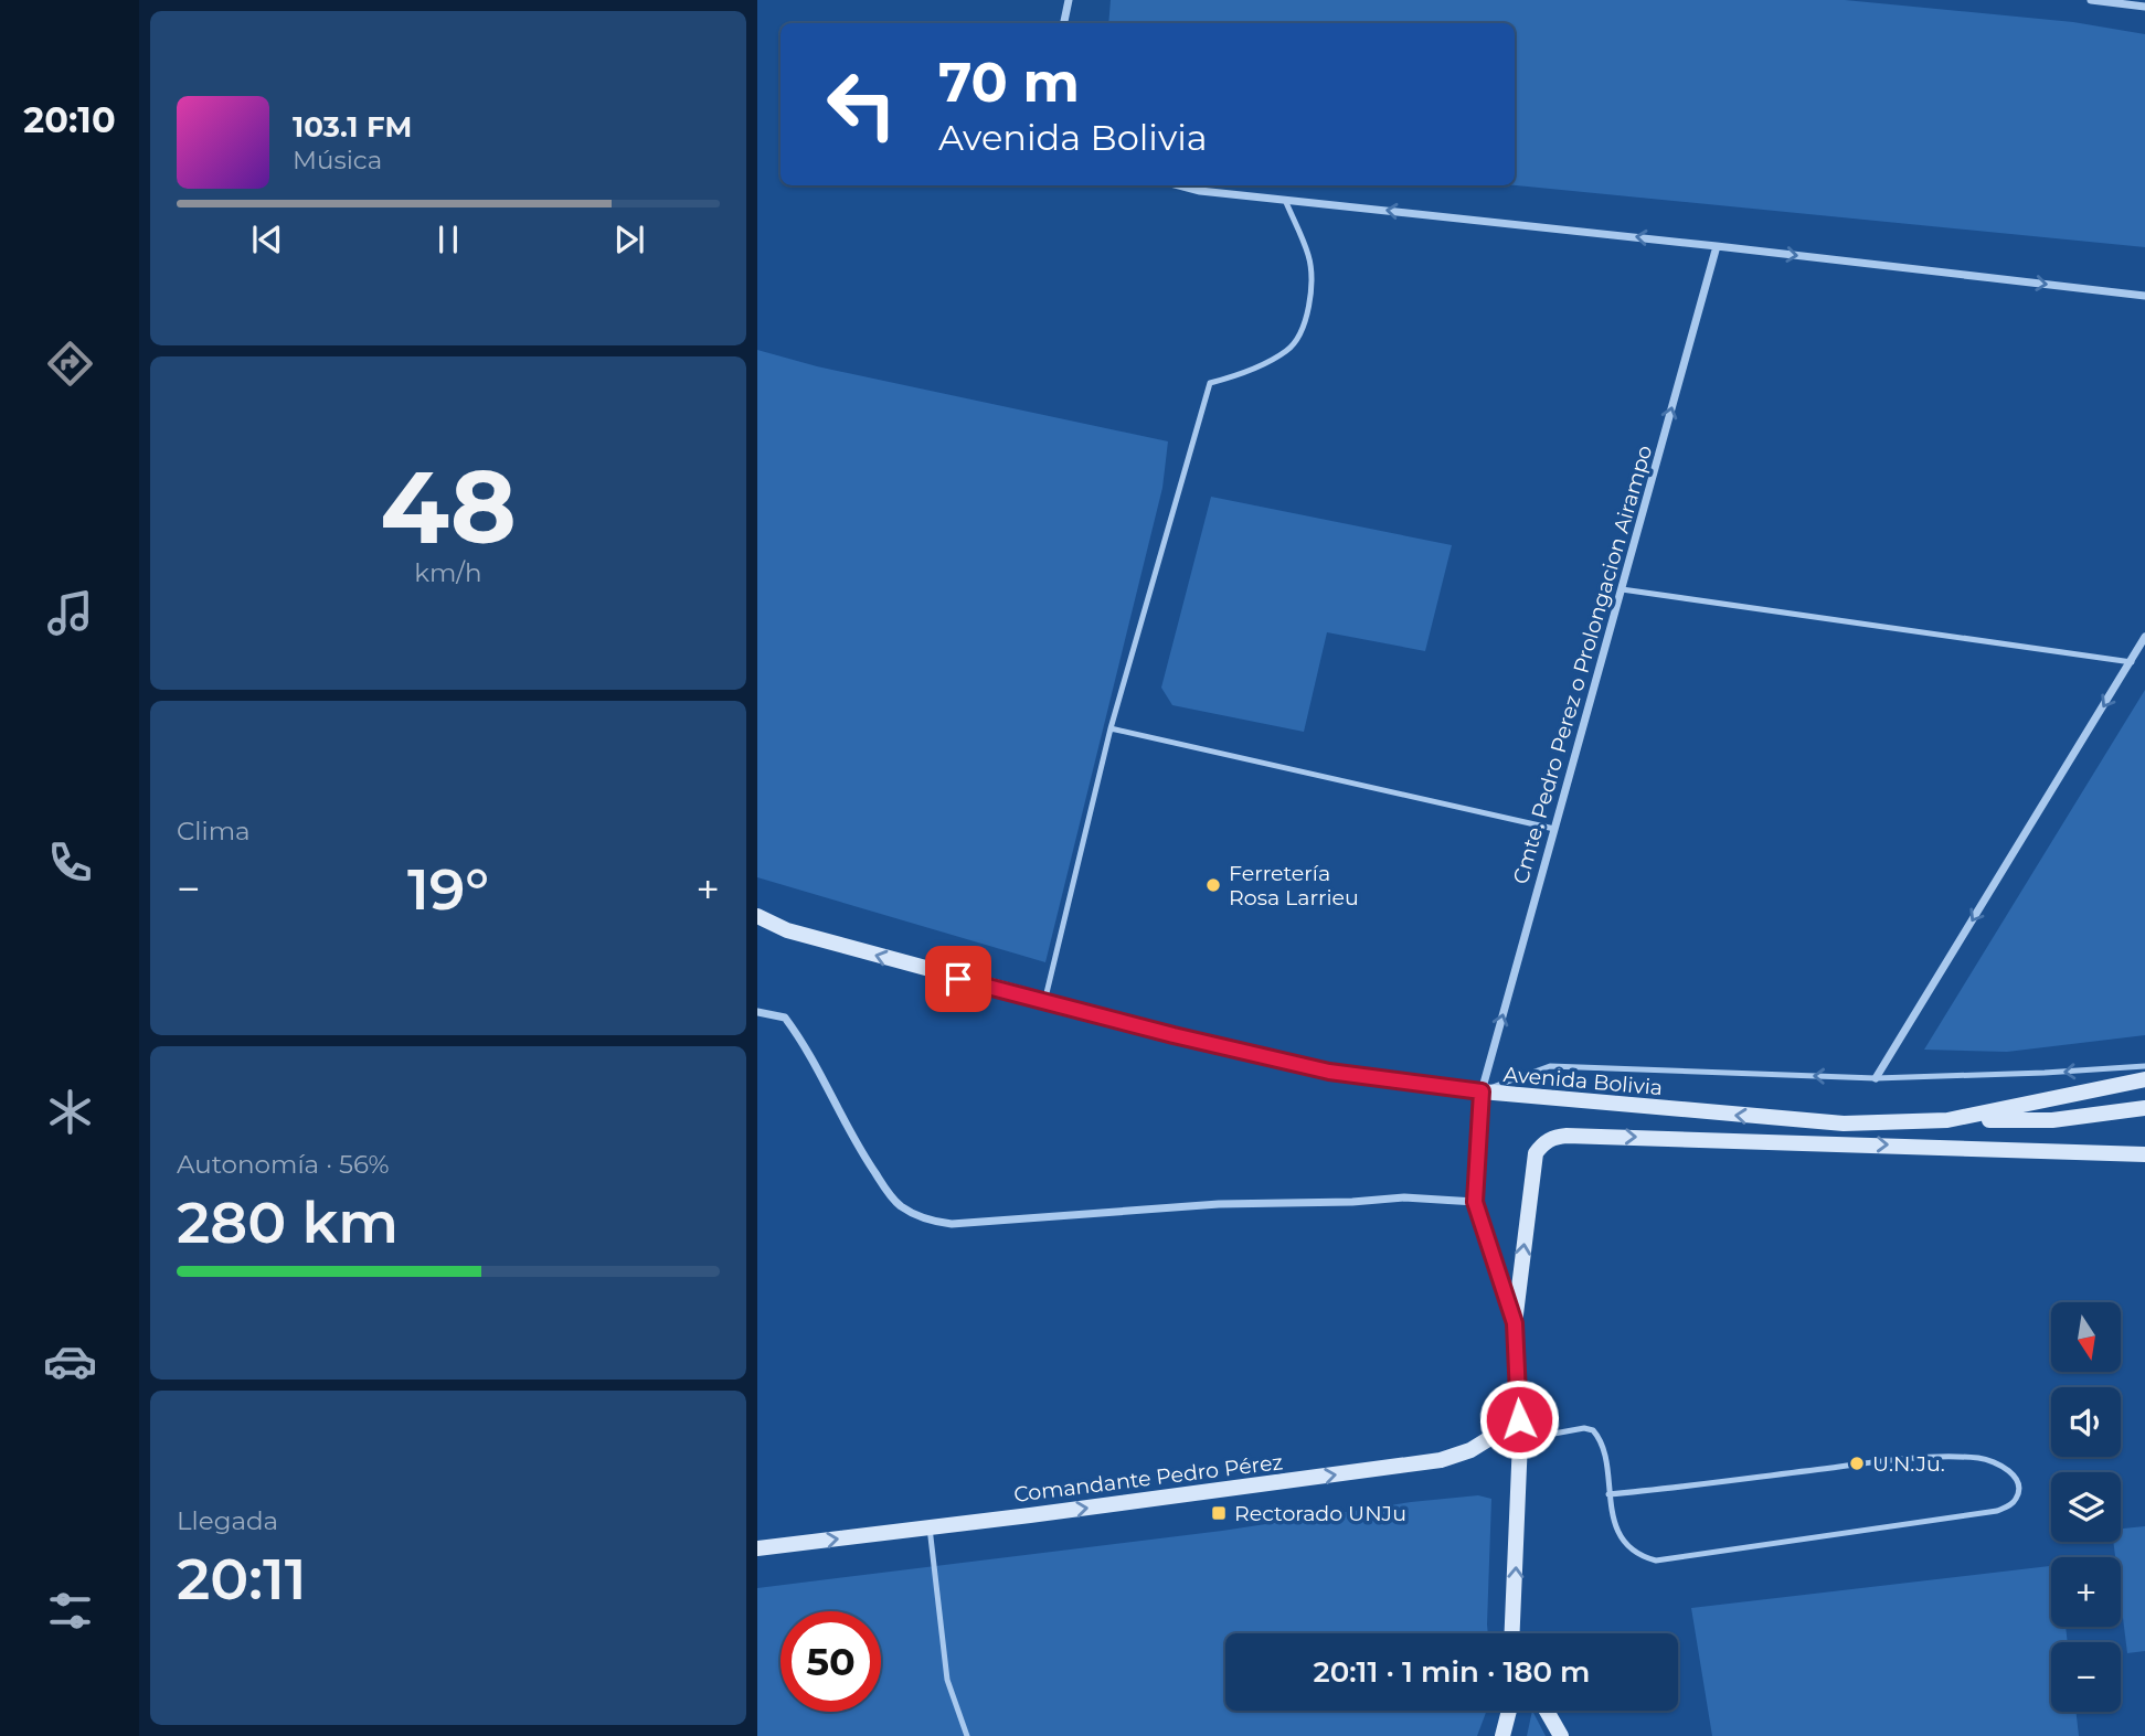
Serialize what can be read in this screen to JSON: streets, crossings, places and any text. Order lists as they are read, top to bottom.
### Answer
{
  "streets": {
    "main road": ["Avenida Bolivia", "Comandante Pedro Pérez"],
    "street": ["Cmte. Pedro Perez o Prolongacion Airampo"]
  },
  "crossings": [
    ["Cmte. Pedro Perez o Prolongacion Airampo", "Avenida Bolivia"]
  ],
  "one_way": ["Cmte. Pedro Perez o Prolongacion Airampo", "Avenida Bolivia", "Comandante Pedro Pérez"],
  "places": {
    "other": ["Ferretería Rosa Larrieu", "U.N.Ju."],
    "transit": ["Rectorado UNJu"]
  },
  "north": "bottom",
  "page": {
    "tabs": "20:10",
    "turn": ["70 m", "Avenida Bolivia"],
    "song": ["103.1 FM", "Música"],
    "tile": [
      ["48", "km/h"],
      "Clima",
      ["Autonomía · 56%", "280 km"],
      ["Llegada", "20:11"]
    ],
    "heat": ["−", "19°", "+"],
    "map_buttons": ["+", "−"],
    "limit": "50",
    "trip": "20:11 · 1 min · 180 m"
  }
}
